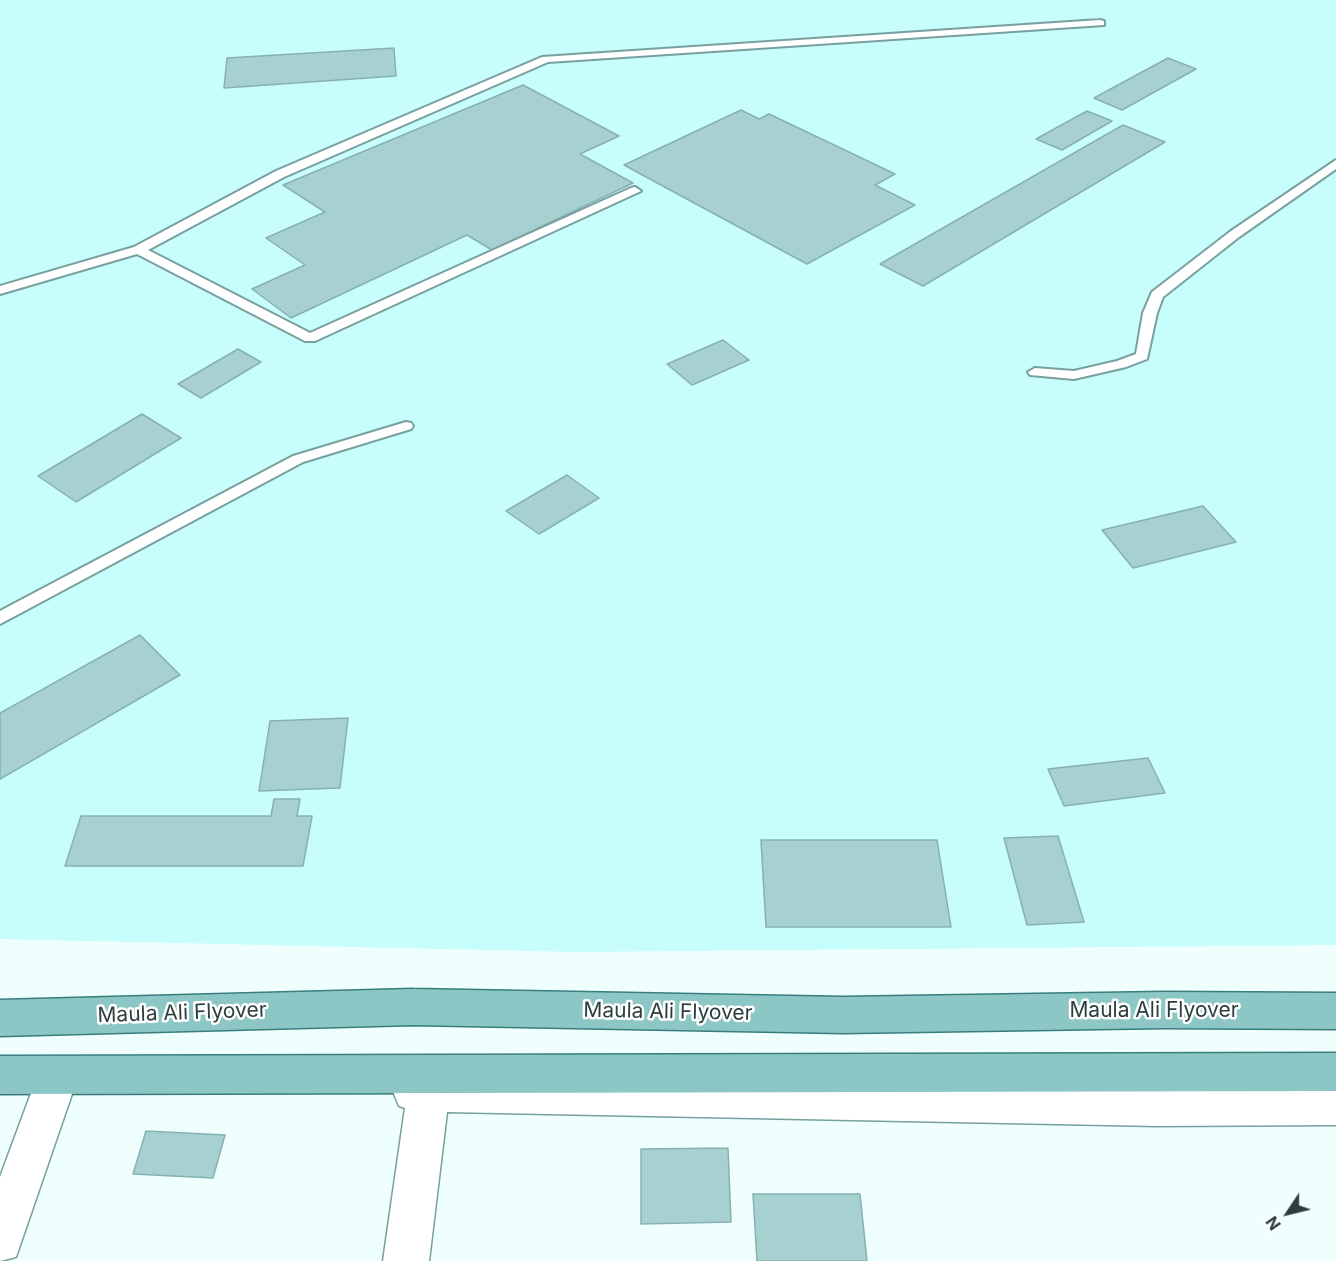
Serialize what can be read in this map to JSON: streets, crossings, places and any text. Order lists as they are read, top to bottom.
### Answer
{
  "streets": {
    "main road": ["Maula Ali Flyover"]
  },
  "north": "bottom left"
}
